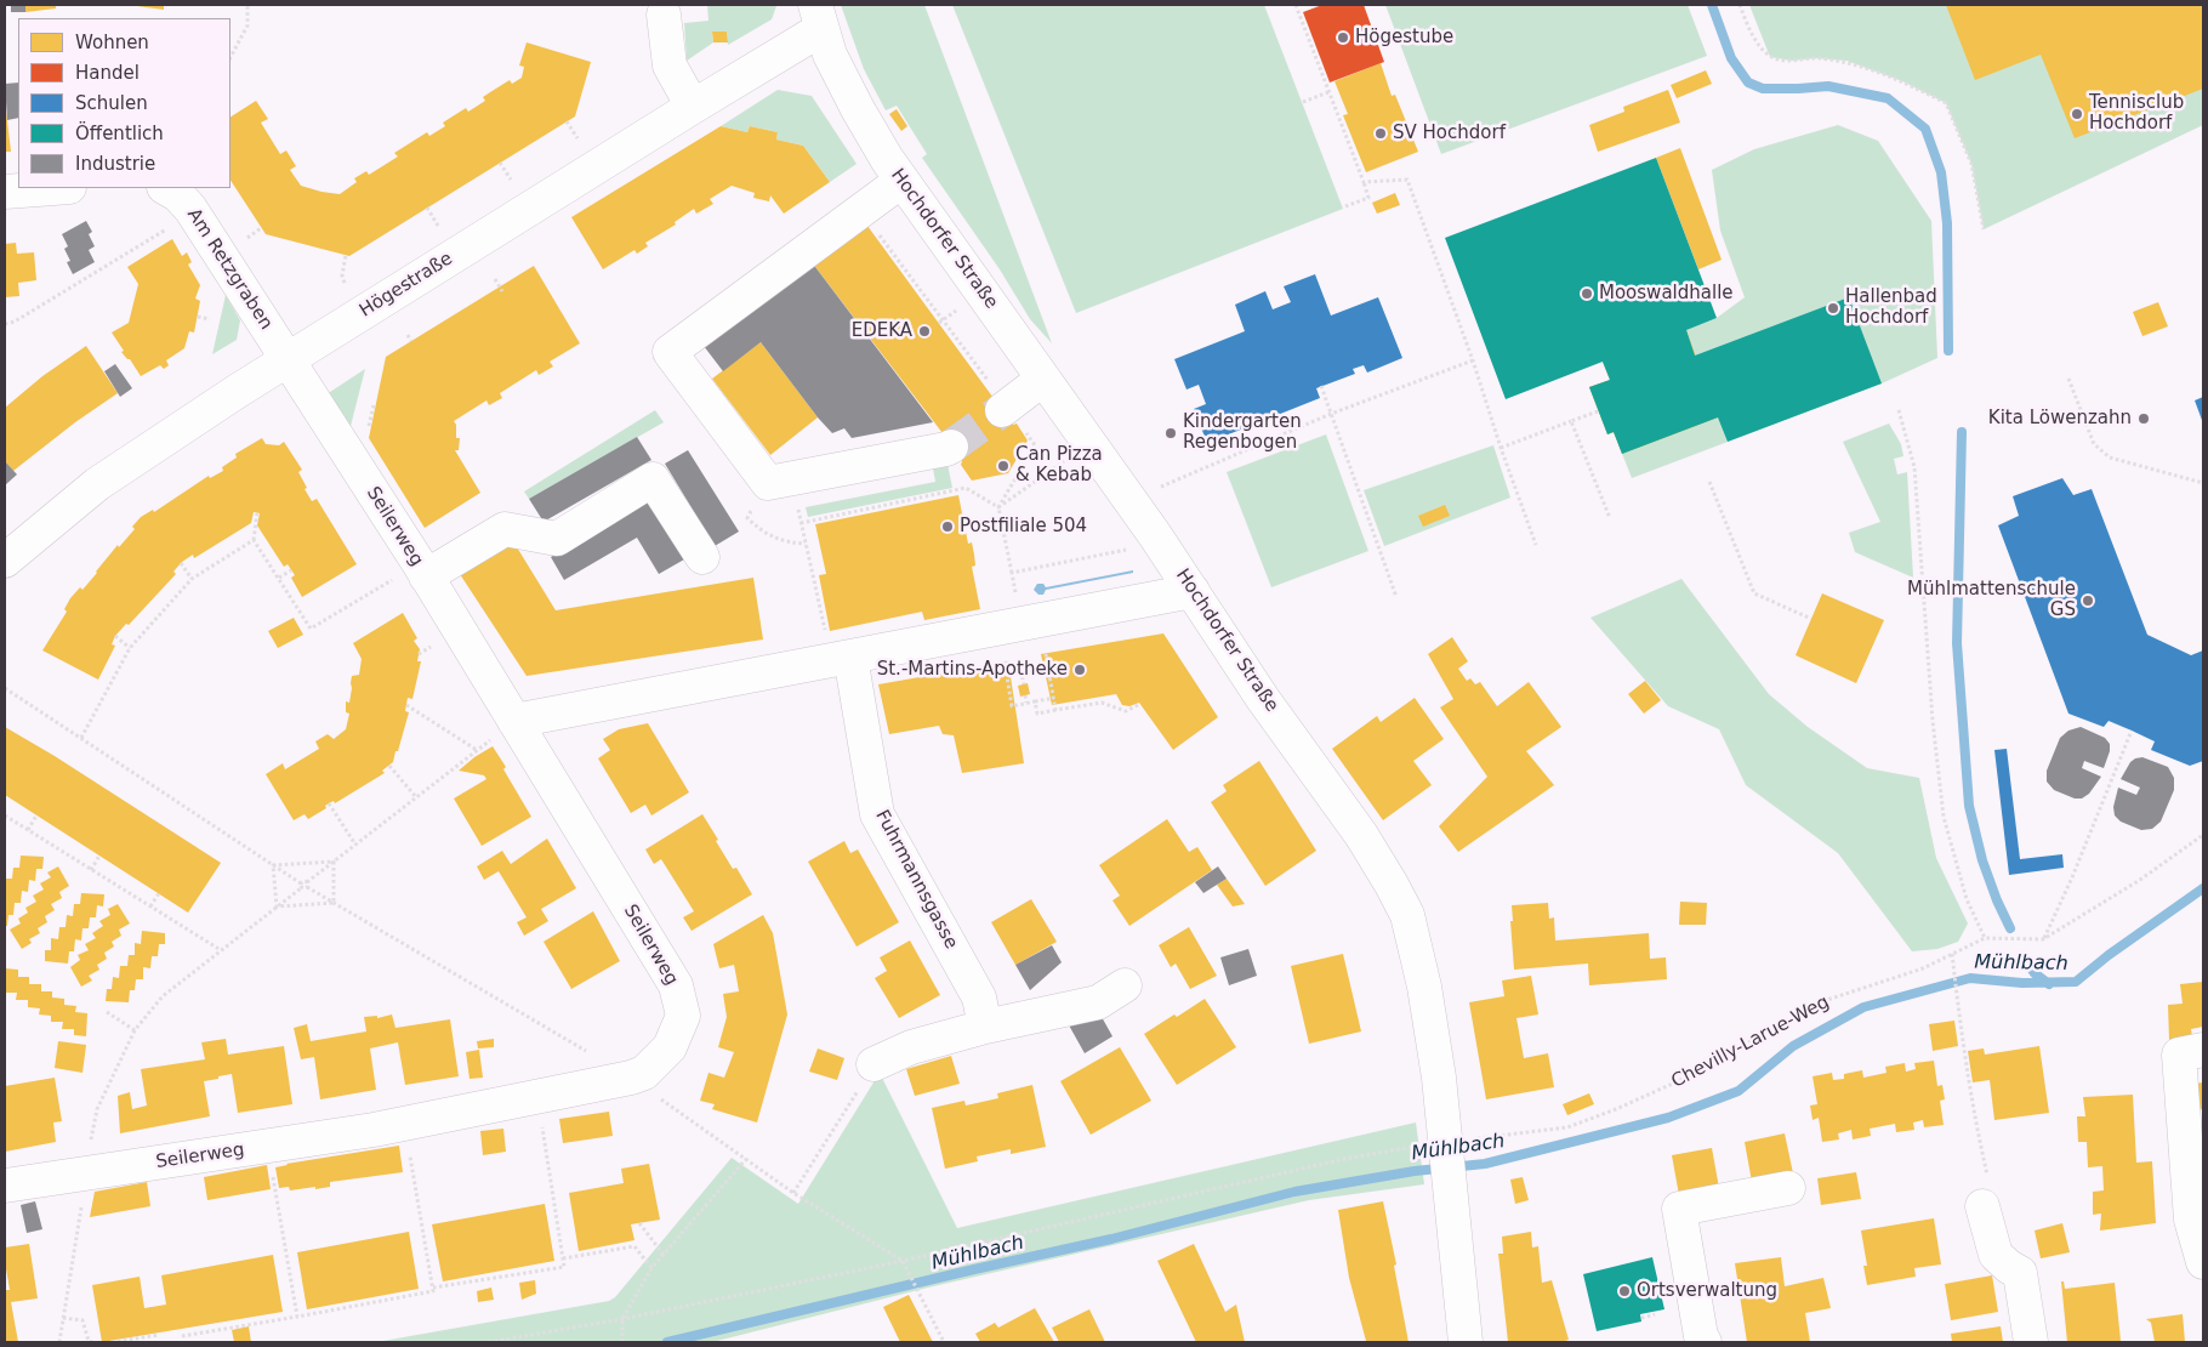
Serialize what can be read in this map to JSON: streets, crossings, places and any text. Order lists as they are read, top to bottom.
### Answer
{
  "streets": {
    "street": [
      "Hochdorfer Straße",
      "Am Retzgraben",
      "Högestraße",
      "Seilerweg",
      "Fuhrmannsgasse"
    ],
    "path": ["Chevilly-Larue-Weg"]
  },
  "crossings": [
    ["Hochdorfer Straße", "Högestraße"],
    ["Hochdorfer Straße", "Chevilly-Larue-Weg"],
    ["Am Retzgraben", "Högestraße"],
    ["Am Retzgraben", "Seilerweg"],
    ["Högestraße", "Seilerweg"]
  ],
  "water": ["Mühlbach"],
  "places": [
    "Högestube",
    "Tennisclub Hochdorf",
    "SV Hochdorf",
    "Mooswaldhalle",
    "Hallenbad Hochdorf",
    "EDEKA",
    "Kita Löwenzahn",
    "Kindergarten Regenbogen",
    "Can Pizza & Kebab",
    "Postfiliale 504",
    "Mühlmattenschule GS",
    "St.-Martins-Apotheke",
    "Ortsverwaltung"
  ],
  "legend": [
    "Wohnen",
    "Handel",
    "Schulen",
    "Öffentlich",
    "Industrie"
  ]
}
